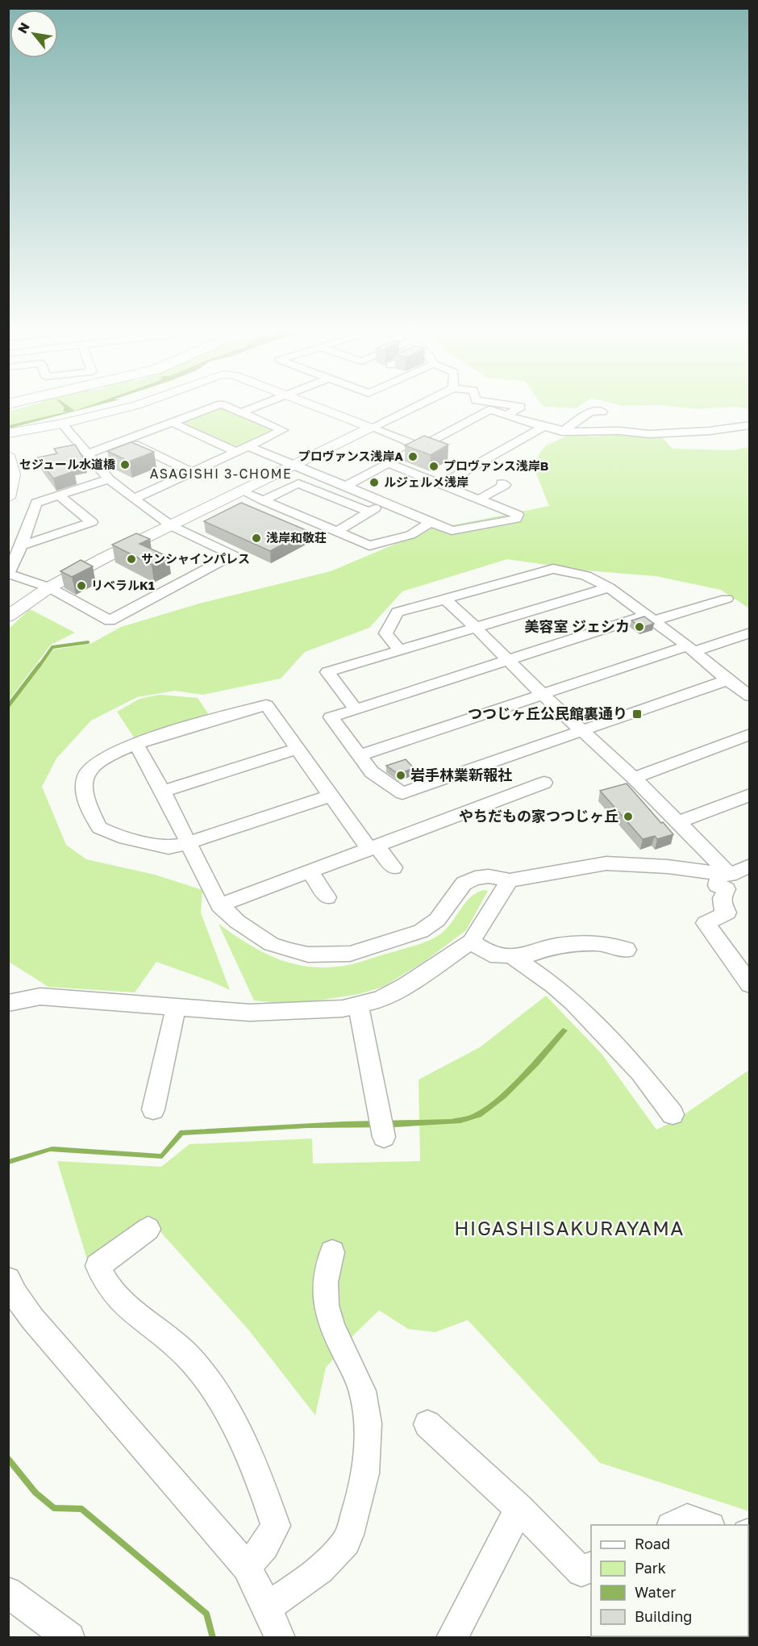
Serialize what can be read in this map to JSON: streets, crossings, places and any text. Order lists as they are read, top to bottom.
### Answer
{
  "districts": ["ASAGISHI 3-CHOME", "HIGASHISAKURAYAMA"],
  "places": {
    "other": [
      "プロヴァンス浅岸A",
      "セジュール水道橋",
      "プロヴァンス浅岸B",
      "ルジェルメ浅岸",
      "浅岸和敬荘",
      "サンシャインパレス",
      "リベラルK1",
      "美容室 ジェシカ",
      "岩手林業新報社",
      "やちだもの家つつじヶ丘"
    ],
    "transit": ["つつじヶ丘公民館裏通り"]
  },
  "legend": [
    "Road",
    "Park",
    "Water",
    "Building"
  ],
  "north": "top left"
}
